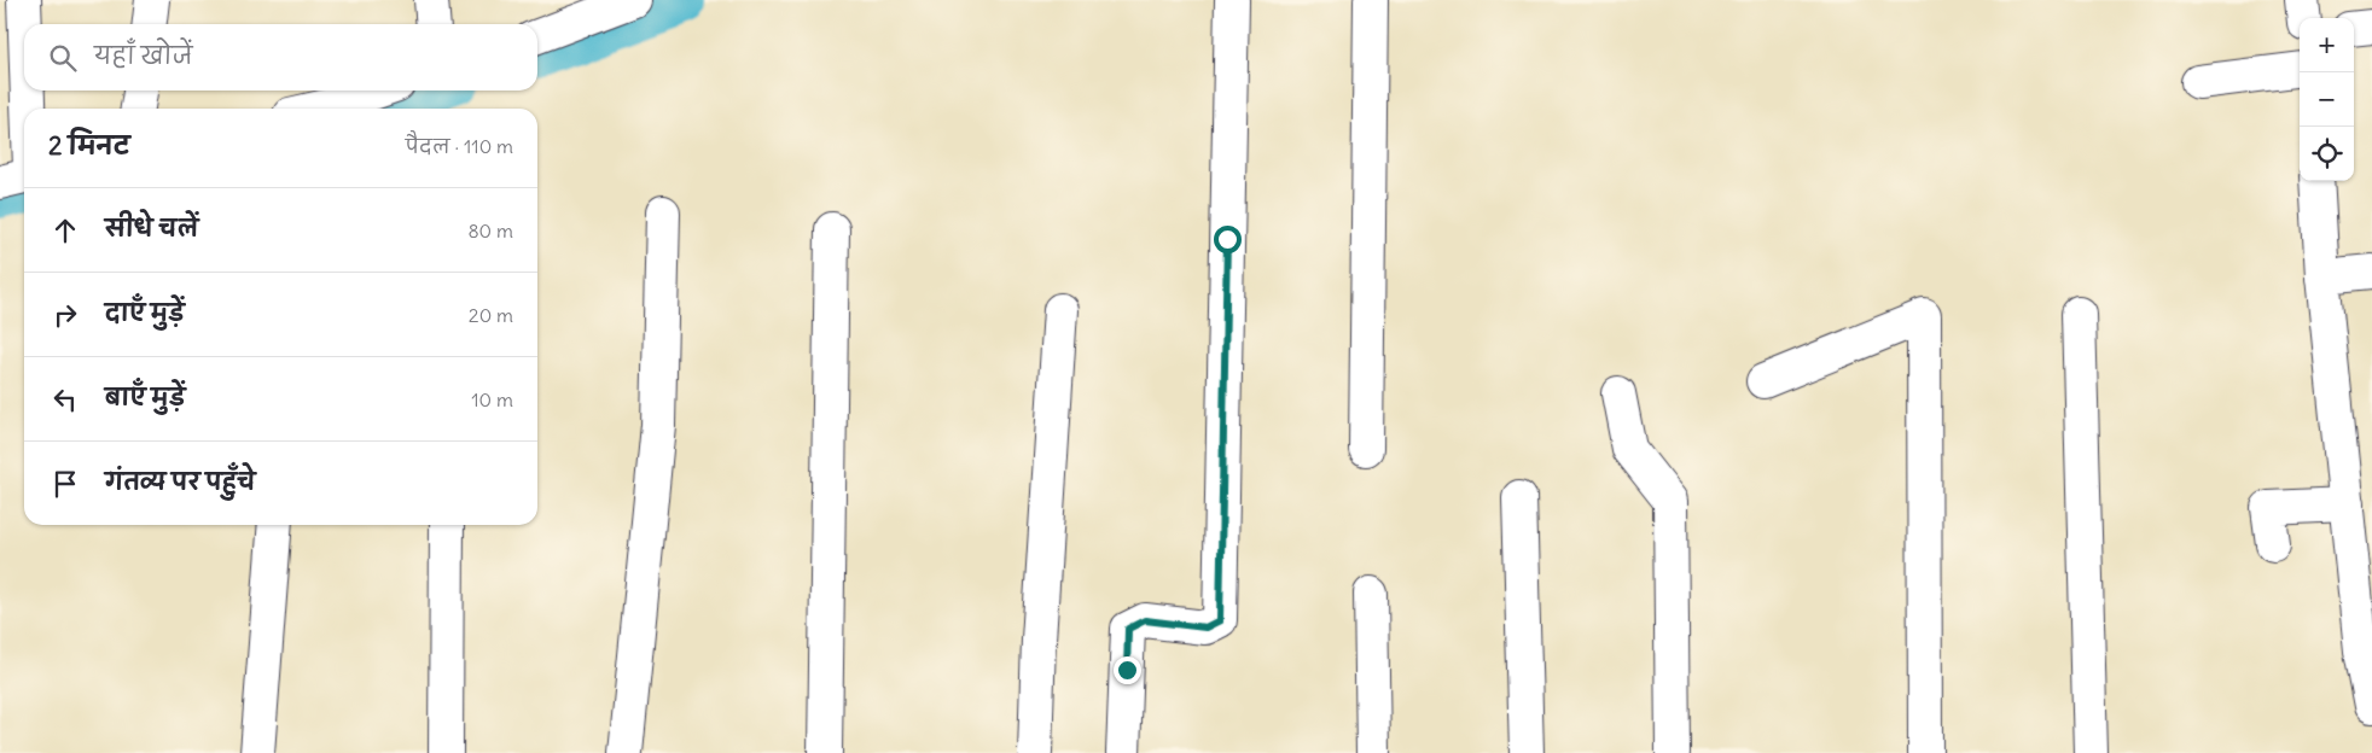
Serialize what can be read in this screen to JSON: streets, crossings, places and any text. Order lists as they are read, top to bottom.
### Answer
{
  "page": {
    "map_buttons": ["+", "−"],
    "search": "यहाँ खोजें",
    "heading": ["2 मिनट", "पैदल · 110 m"],
    "list": [
      ["सीधे चलें", "80 m"],
      ["दाएँ मुड़ें", "20 m"],
      ["बाएँ मुड़ें", "10 m"],
      "गंतव्य पर पहुँचे"
    ]
  }
}
